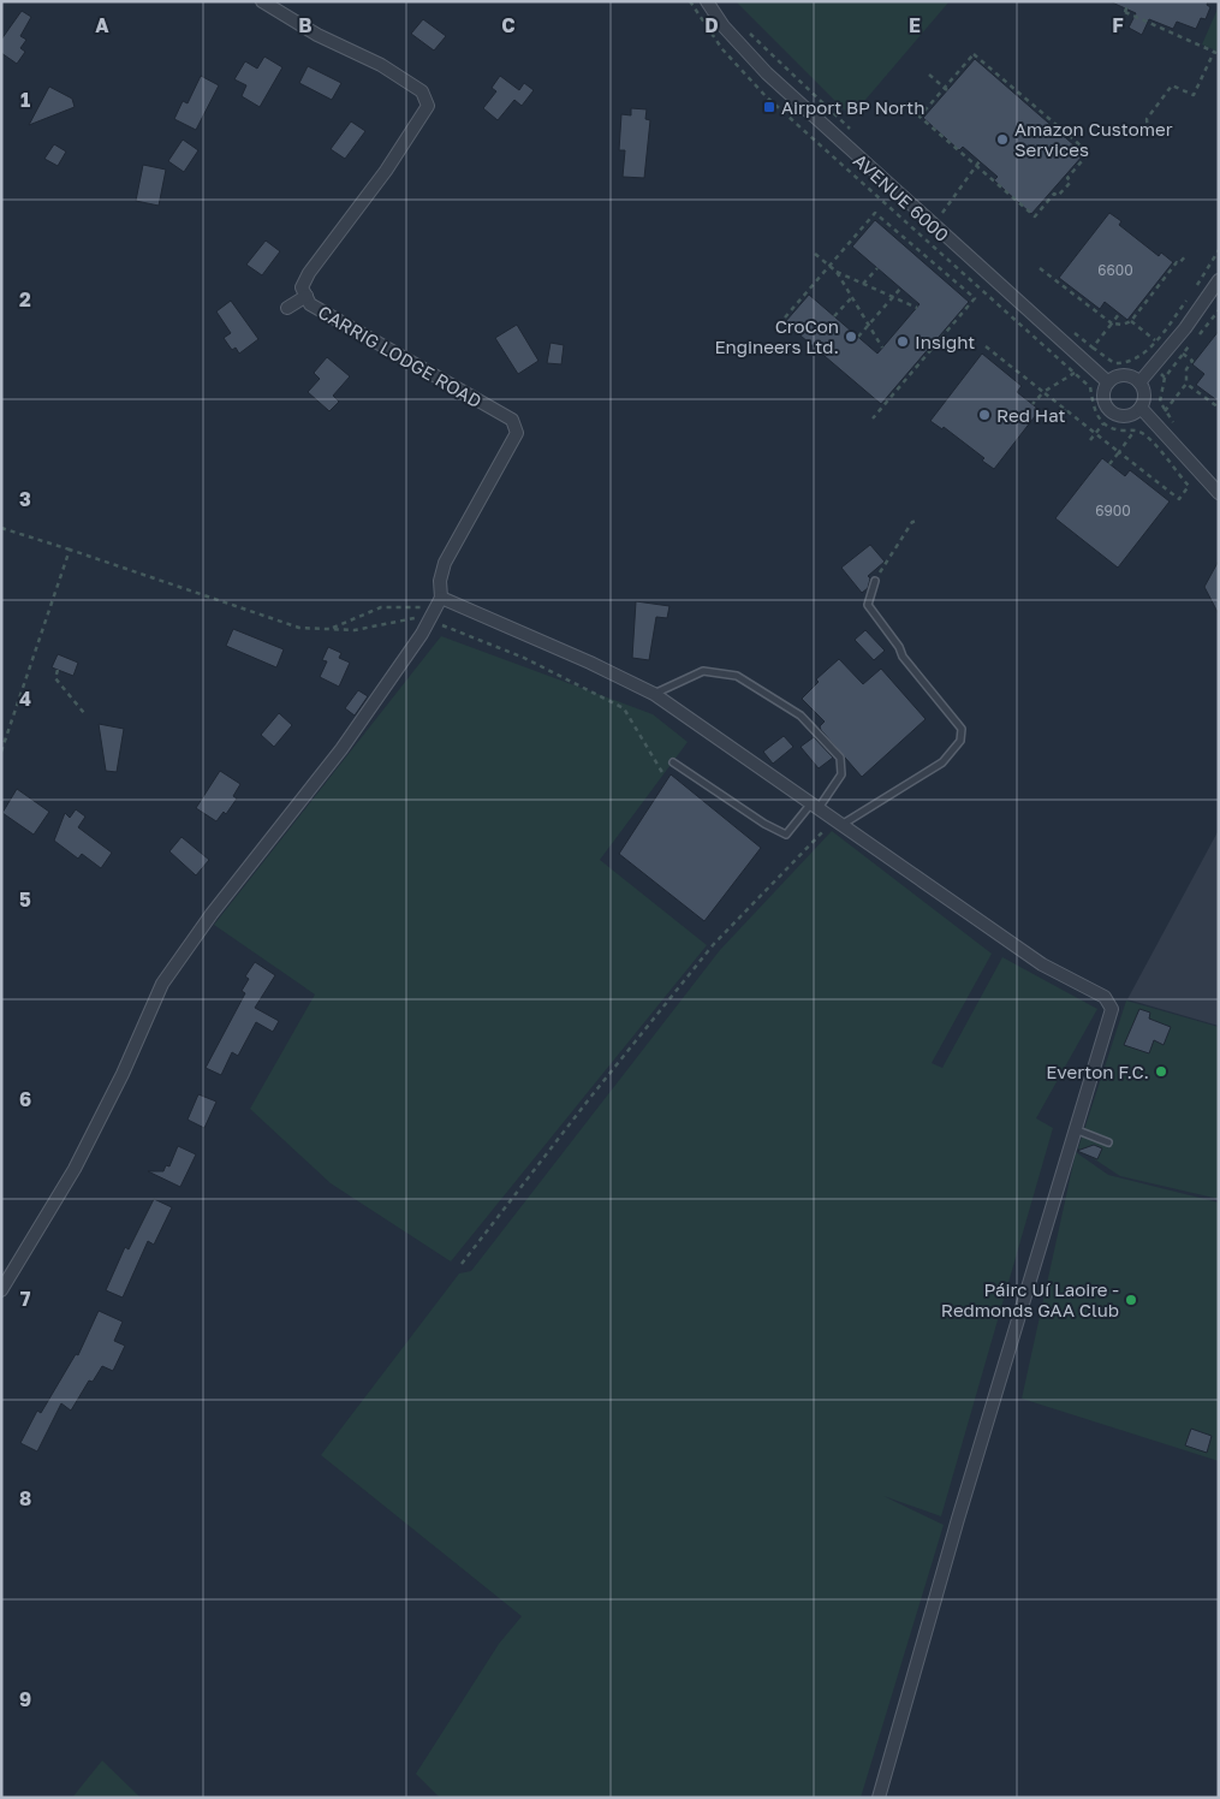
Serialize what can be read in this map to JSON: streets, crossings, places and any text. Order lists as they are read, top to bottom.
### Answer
{
  "streets": {
    "street": ["AVENUE 6000", "CARRIG LODGE ROAD"]
  },
  "places": {
    "transit": ["Airport BP North"],
    "other": [
      "Amazon Customer Services",
      "CroCon Engineers Ltd.",
      "Insight",
      "Red Hat",
      "Everton F.C.",
      "Páirc Uí Laoire - Redmonds GAA Club"
    ]
  },
  "house_numbers": ["6600", "6900"],
  "grid": {
    "columns": [
      "A",
      "B",
      "C",
      "D",
      "E",
      "F"
    ],
    "rows": [
      "1",
      "2",
      "3",
      "4",
      "5",
      "6",
      "7",
      "8",
      "9"
    ]
  }
}
